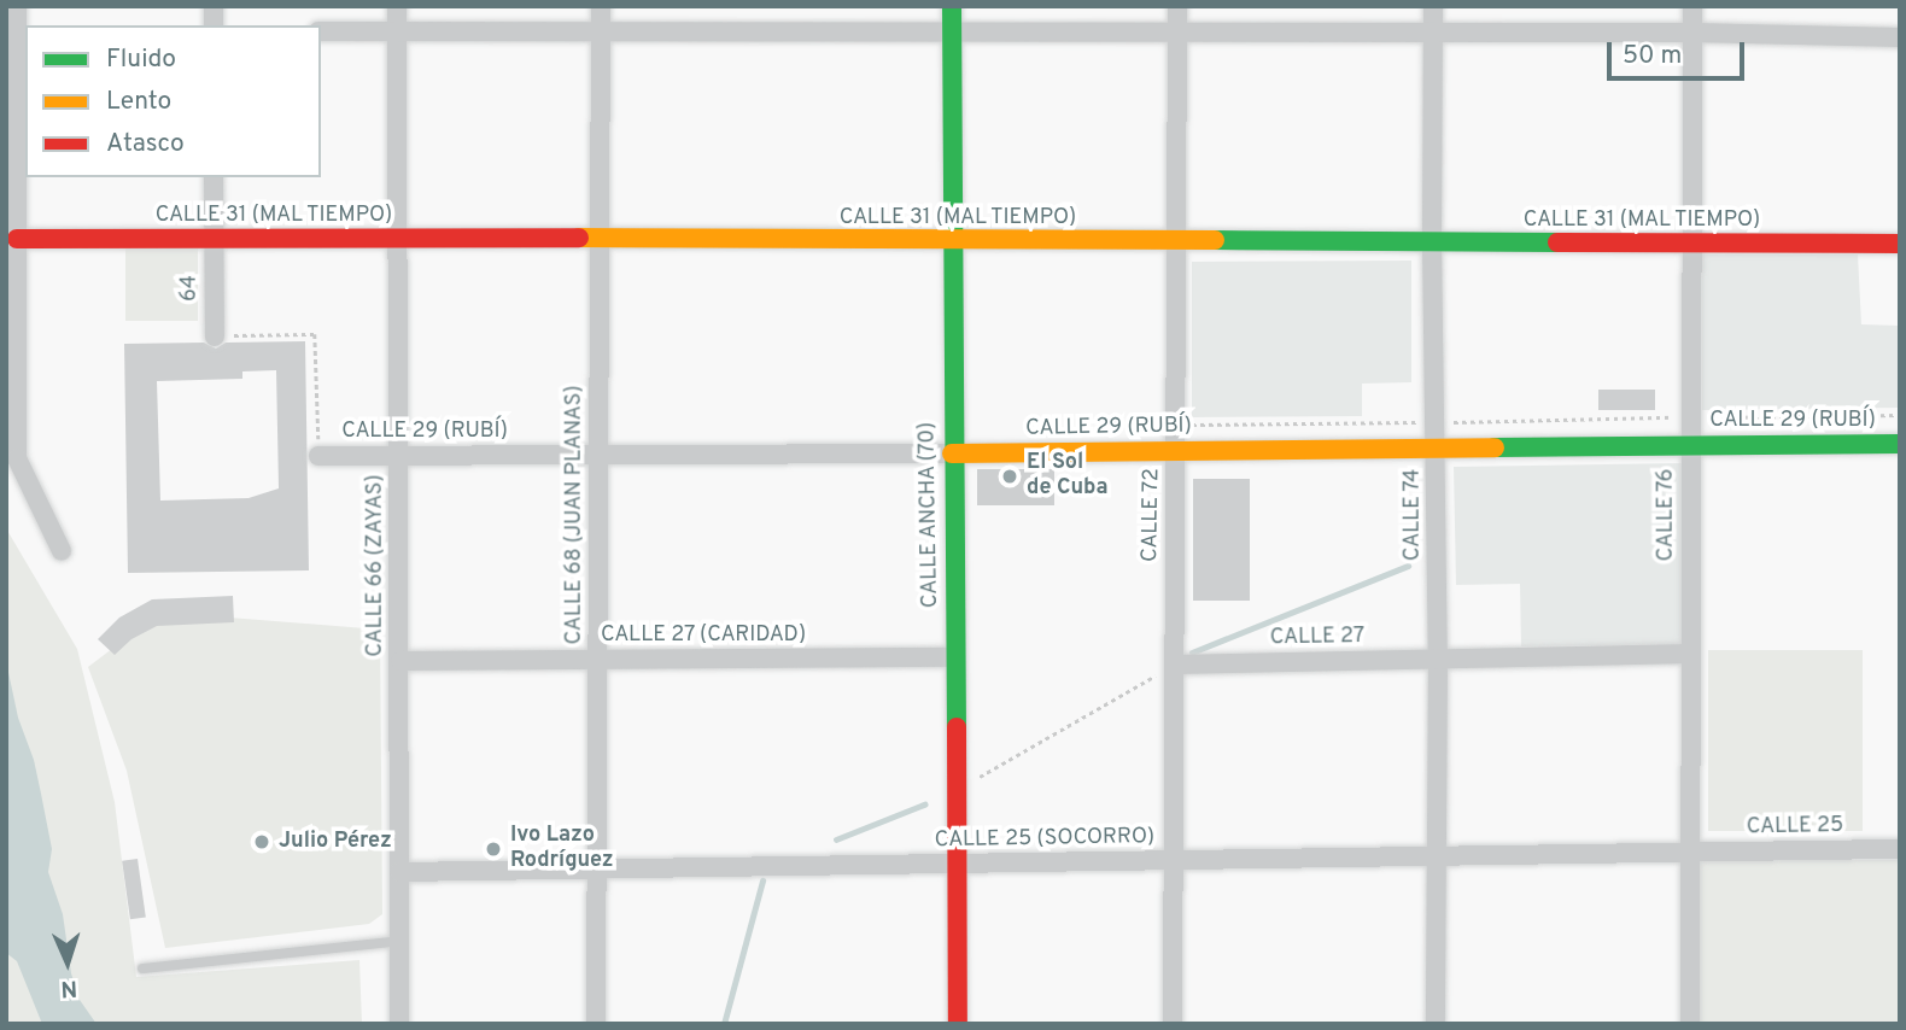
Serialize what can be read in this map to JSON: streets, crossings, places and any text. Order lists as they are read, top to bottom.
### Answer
{
  "streets": {
    "street": [
      "CALLE 31 (MAL TIEMPO)",
      "64",
      "CALLE 29 (RUBÍ)",
      "CALLE 68 (JUAN PLANAS)",
      "CALLE ANCHA (70)",
      "CALLE 72",
      "CALLE 74",
      "CALLE 76",
      "CALLE 66 (ZAYAS)",
      "CALLE 27 (CARIDAD)",
      "CALLE 27",
      "CALLE 25",
      "CALLE 25 (SOCORRO)"
    ]
  },
  "crossings": [
    ["CALLE 31 (MAL TIEMPO)", "64"],
    ["CALLE 31 (MAL TIEMPO)", "CALLE 68 (JUAN PLANAS)"],
    ["CALLE 31 (MAL TIEMPO)", "CALLE ANCHA (70)"],
    ["CALLE 31 (MAL TIEMPO)", "CALLE 72"],
    ["CALLE 31 (MAL TIEMPO)", "CALLE 74"],
    ["CALLE 31 (MAL TIEMPO)", "CALLE 76"],
    ["CALLE 31 (MAL TIEMPO)", "CALLE 66 (ZAYAS)"],
    ["CALLE 29 (RUBÍ)", "CALLE 68 (JUAN PLANAS)"],
    ["CALLE 29 (RUBÍ)", "CALLE ANCHA (70)"],
    ["CALLE 29 (RUBÍ)", "CALLE 72"],
    ["CALLE 29 (RUBÍ)", "CALLE 74"],
    ["CALLE 29 (RUBÍ)", "CALLE 76"],
    ["CALLE 29 (RUBÍ)", "CALLE 66 (ZAYAS)"],
    ["CALLE 68 (JUAN PLANAS)", "CALLE 27 (CARIDAD)"],
    ["CALLE 68 (JUAN PLANAS)", "CALLE 25 (SOCORRO)"],
    ["CALLE ANCHA (70)", "CALLE 27 (CARIDAD)"],
    ["CALLE ANCHA (70)", "CALLE 25 (SOCORRO)"],
    ["CALLE 72", "CALLE 27"],
    ["CALLE 72", "CALLE 25 (SOCORRO)"],
    ["CALLE 74", "CALLE 27"],
    ["CALLE 74", "CALLE 25 (SOCORRO)"],
    ["CALLE 76", "CALLE 27"],
    ["CALLE 76", "CALLE 25"],
    ["CALLE 76", "CALLE 25 (SOCORRO)"],
    ["CALLE 66 (ZAYAS)", "CALLE 27 (CARIDAD)"],
    ["CALLE 66 (ZAYAS)", "CALLE 25 (SOCORRO)"],
    ["CALLE 25", "CALLE 25 (SOCORRO)"]
  ],
  "places": ["El Sol de Cuba", "Julio Pérez", "Ivo Lazo Rodríguez"],
  "legend": ["Fluido", "Lento", "Atasco"],
  "scale_bar": "50 m",
  "north": "bottom"
}
